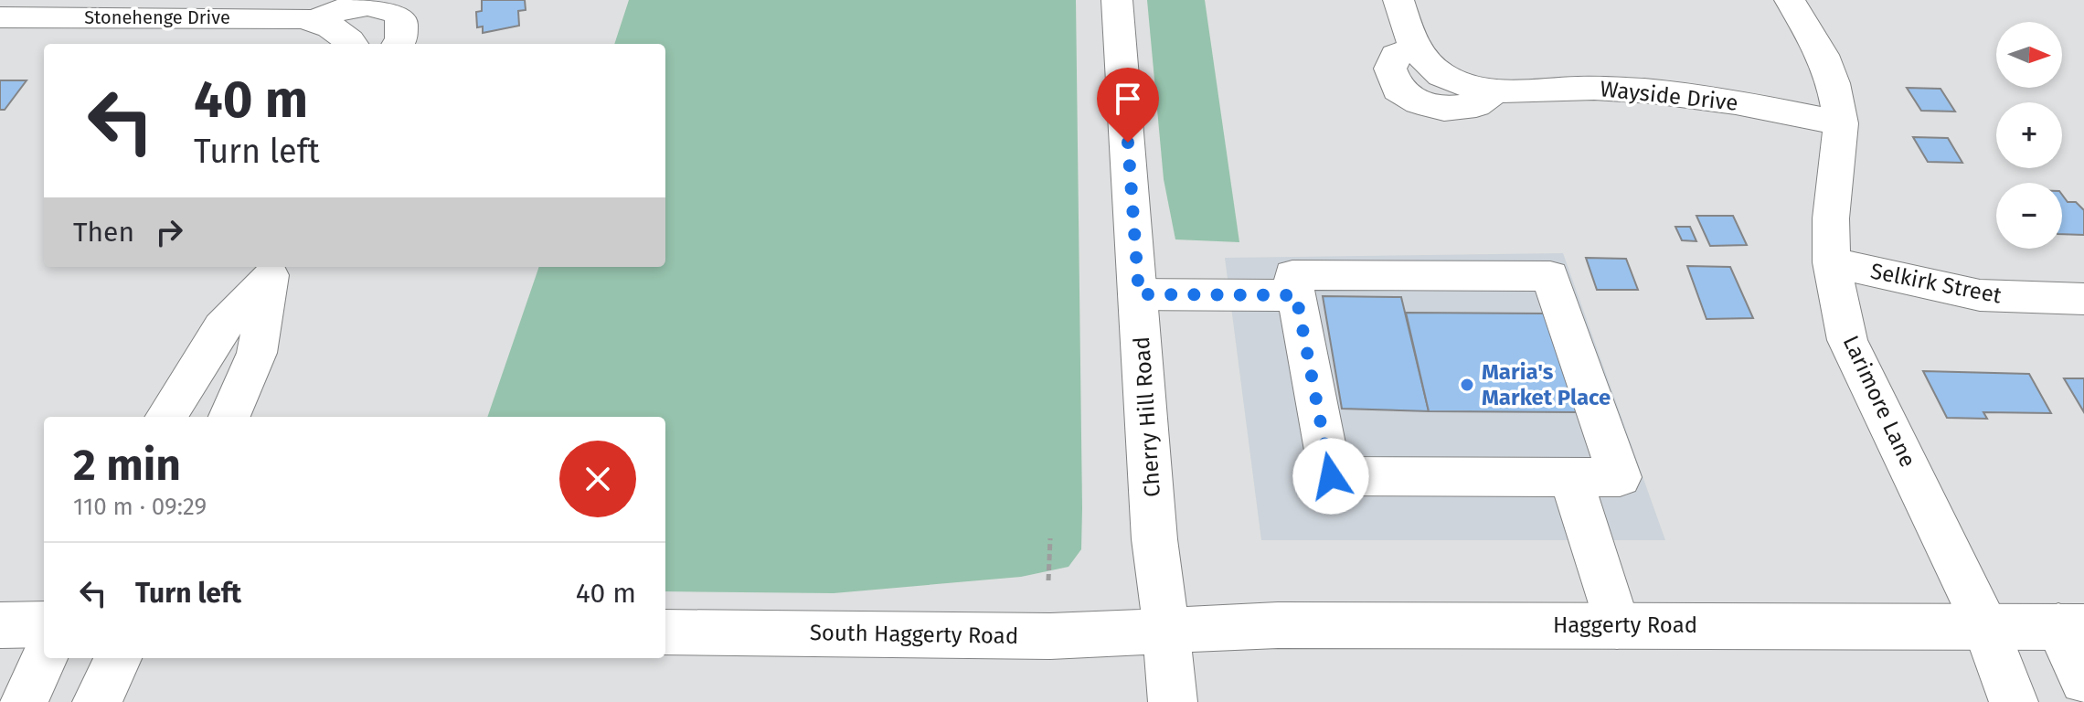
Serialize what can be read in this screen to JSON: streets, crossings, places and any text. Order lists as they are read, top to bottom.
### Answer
{
  "streets": {
    "street": [
      "Stonehenge Drive",
      "Wayside Drive",
      "Selkirk Street",
      "Larimore Lane",
      "Cherry Hill Road",
      "Haggerty Road",
      "South Haggerty Road"
    ]
  },
  "crossings": [
    ["Wayside Drive", "Larimore Lane"],
    ["Selkirk Street", "Larimore Lane"],
    ["Larimore Lane", "Haggerty Road"],
    ["Cherry Hill Road", "Haggerty Road"],
    ["Cherry Hill Road", "South Haggerty Road"],
    ["Haggerty Road", "South Haggerty Road"]
  ],
  "places": ["Maria's Market Place"],
  "north": "right",
  "page": {
    "map_buttons": ["+", "−"],
    "turn": ["40 m", "Turn left"],
    "then": "Then",
    "heading": ["2 min", "110 m · 09:29"],
    "list": [
      {
        "name": "Turn left",
        "value": "40 m"
      }
    ]
  }
}
